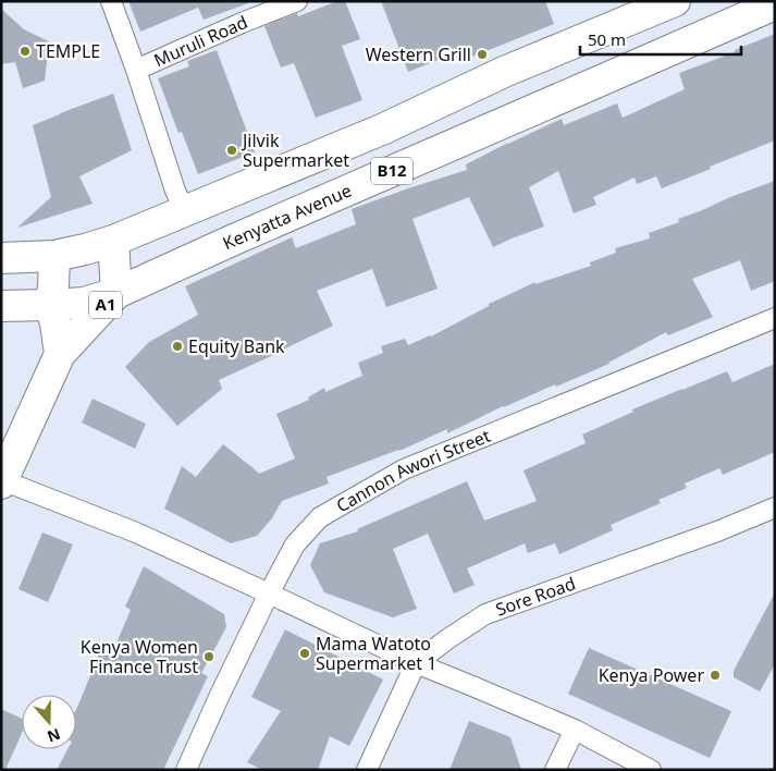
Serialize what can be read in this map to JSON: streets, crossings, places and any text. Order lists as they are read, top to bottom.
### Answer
{
  "streets": {
    "main road": ["B12", "Kenyatta Avenue", "A1"],
    "street": ["Muruli Road", "Cannon Awori Street", "Sore Road"]
  },
  "crossings": [
    ["B12", "A1"],
    ["Kenyatta Avenue", "A1"]
  ],
  "places": [
    "TEMPLE",
    "Western Grill",
    "Jilvik Supermarket",
    "Equity Bank",
    "Mama Watoto Supermarket 1",
    "Kenya Women Finance Trust",
    "Kenya Power"
  ],
  "scale_bar": "50 m",
  "north": "bottom"
}
